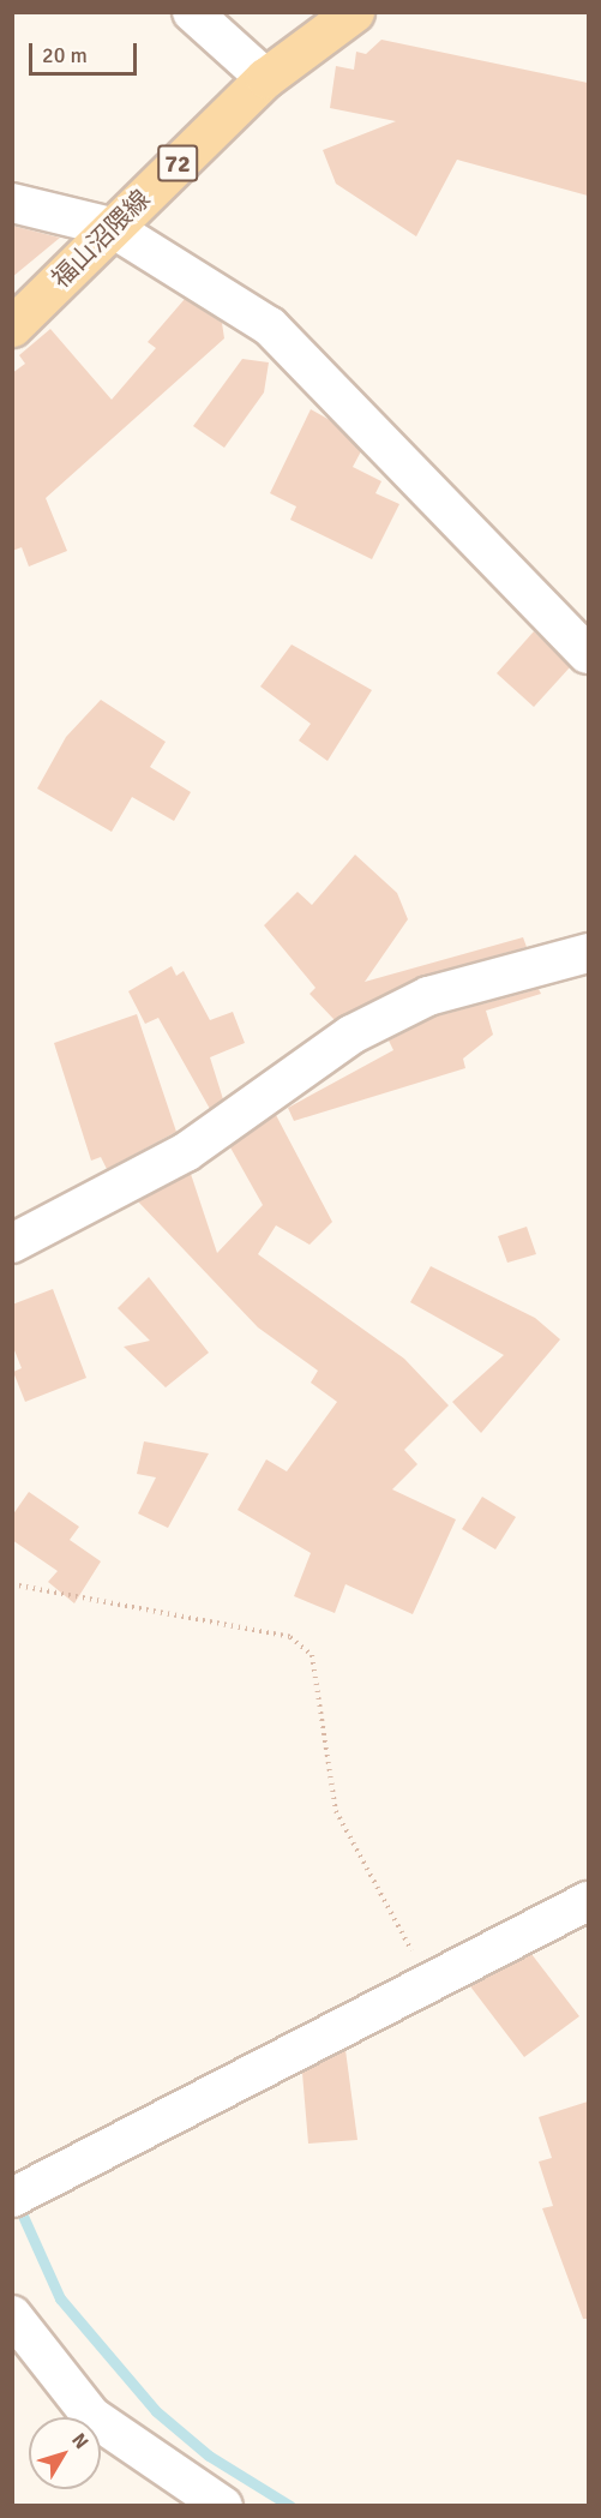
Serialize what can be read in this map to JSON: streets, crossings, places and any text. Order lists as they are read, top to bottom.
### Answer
{
  "streets": {
    "main road": ["72", "福山沼隈線"]
  },
  "scale_bar": "20 m",
  "north": "top right"
}
